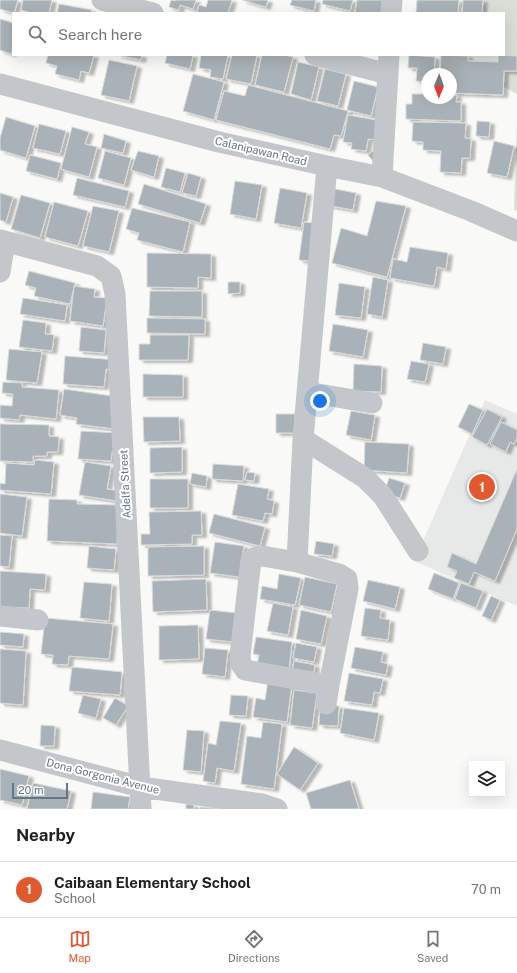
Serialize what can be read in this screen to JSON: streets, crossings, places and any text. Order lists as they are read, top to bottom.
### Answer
{
  "streets": {
    "street": ["Calanipawan Road", "Adelfa Street", "Dona Gorgonia Avenue"]
  },
  "crossings": [
    ["Adelfa Street", "Dona Gorgonia Avenue"]
  ],
  "scale_bar": "20 m",
  "north": "bottom",
  "page": {
    "search": "Search here",
    "pins": "1",
    "scale": "20 m",
    "heading": "Nearby",
    "list": [
      {
        "mark": "1",
        "name": "Caibaan Elementary School",
        "note": "School",
        "value": "70 m"
      }
    ],
    "nav": ["Map", "Directions", "Saved"]
  }
}
